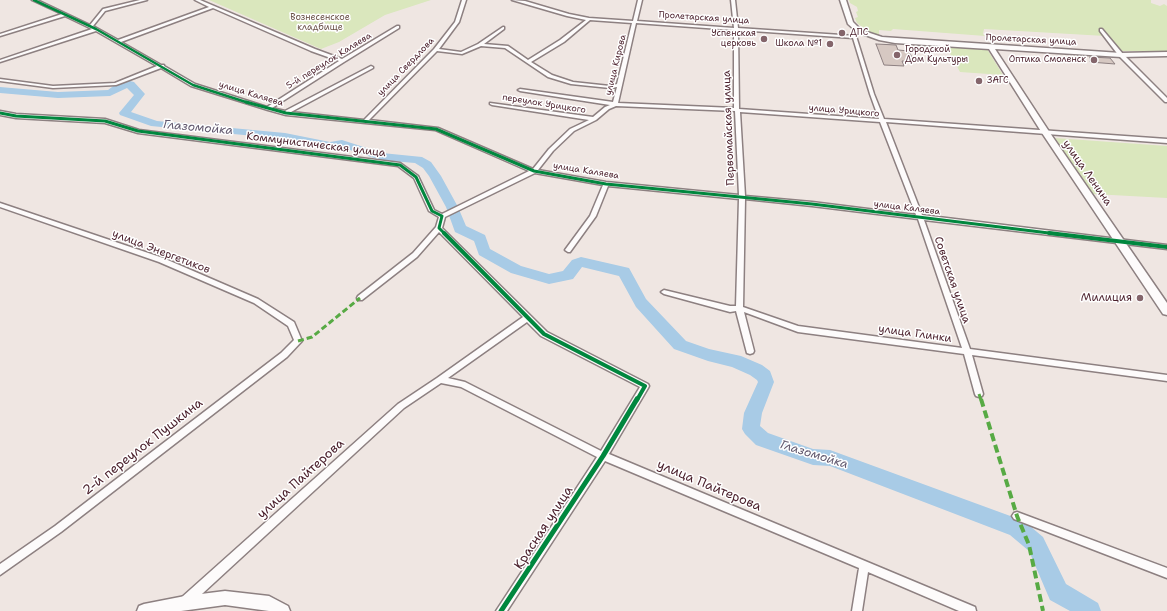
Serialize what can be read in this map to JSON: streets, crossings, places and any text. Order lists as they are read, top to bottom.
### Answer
{
  "streets": {
    "main road": ["Пролетарская улица", "улица Ленина", "Советская улица"],
    "street": [
      "5-й переулок Каляева",
      "улица Кирова",
      "улица Свердлова",
      "улица Каляева",
      "переулок Урицкого",
      "улица Урицкого",
      "Первомайская улица",
      "Коммунистическая улица",
      "улица Энергетиков",
      "улица Глинки",
      "2-й переулок Пушкина",
      "улица Пайтерова",
      "Красная улица"
    ]
  },
  "crossings": [
    ["Пролетарская улица", "улица Кирова"],
    ["Пролетарская улица", "Первомайская улица"],
    ["Пролетарская улица", "улица Ленина"],
    ["Пролетарская улица", "Советская улица"],
    ["5-й переулок Каляева", "улица Каляева"],
    ["улица Кирова", "улица Каляева"],
    ["улица Кирова", "переулок Урицкого"],
    ["улица Кирова", "улица Урицкого"],
    ["улица Кирова", "Коммунистическая улица"],
    ["улица Свердлова", "улица Каляева"],
    ["улица Каляева", "Первомайская улица"],
    ["улица Каляева", "улица Ленина"],
    ["улица Каляева", "Советская улица"],
    ["улица Урицкого", "Первомайская улица"],
    ["улица Урицкого", "улица Ленина"],
    ["улица Урицкого", "Советская улица"],
    ["Первомайская улица", "улица Глинки"],
    ["улица Энергетиков", "2-й переулок Пушкина"],
    ["Советская улица", "улица Глинки"],
    ["улица Пайтерова", "Красная улица"]
  ],
  "water": ["Глазомойка"],
  "parks": ["Вознесенское кладбище"],
  "places": [
    "ДПС",
    "Успенская церковь",
    "Школа №1",
    "Городской Дом Культуры",
    "Оптика Смоленск",
    "ЗАГС",
    "Милиция"
  ]
}
